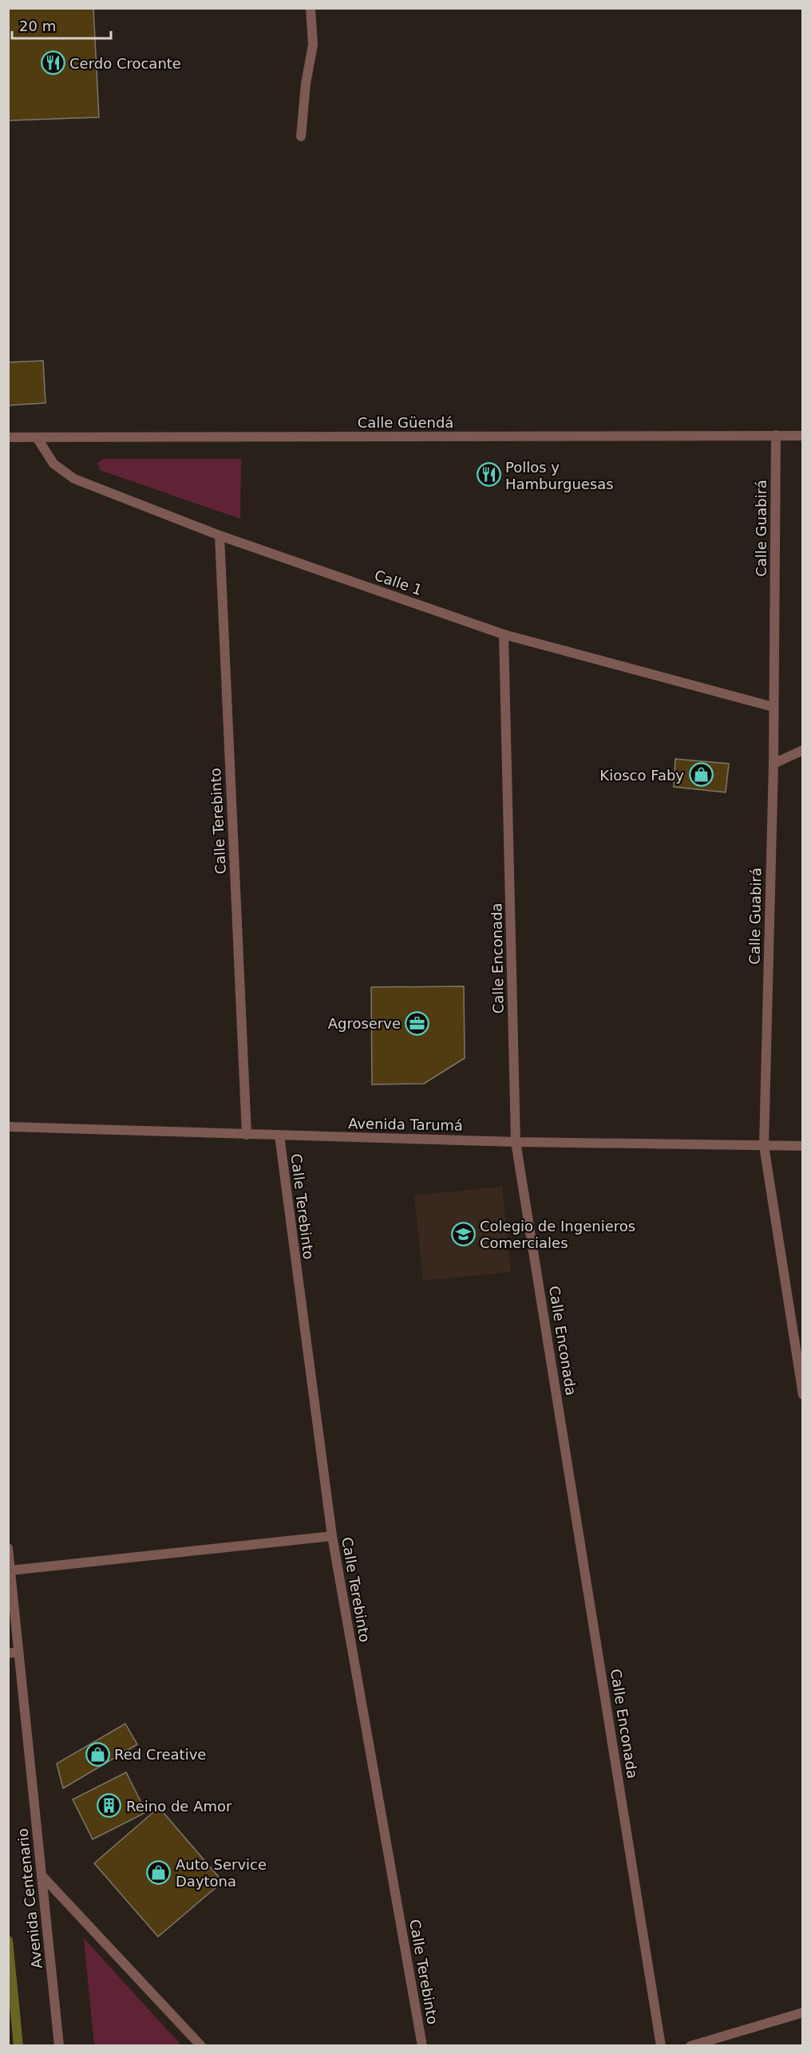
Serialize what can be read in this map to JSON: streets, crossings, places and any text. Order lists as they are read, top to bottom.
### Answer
{
  "streets": {
    "street": [
      "Calle Güendá",
      "Calle Guabirá",
      "Calle 1",
      "Calle Terebinto",
      "Calle Enconada",
      "Avenida Tarumá",
      "Avenida Centenario"
    ]
  },
  "crossings": [
    ["Calle Güendá", "Calle Guabirá"],
    ["Calle Güendá", "Calle 1"],
    ["Calle Guabirá", "Calle 1"],
    ["Calle Guabirá", "Avenida Tarumá"],
    ["Calle 1", "Calle Terebinto"],
    ["Calle 1", "Calle Enconada"],
    ["Calle Terebinto", "Avenida Tarumá"],
    ["Calle Enconada", "Avenida Tarumá"]
  ],
  "places": {
    "restaurant": ["Cerdo Crocante", "Pollos y Hamburguesas"],
    "shop": ["Kiosco Faby", "Red Creative", "Auto Service Daytona"],
    "office": ["Agroserve"],
    "school or university": ["Colegio de Ingenieros Comerciales"],
    "building": ["Reino de Amor"]
  },
  "scale_bar": "20 m"
}
